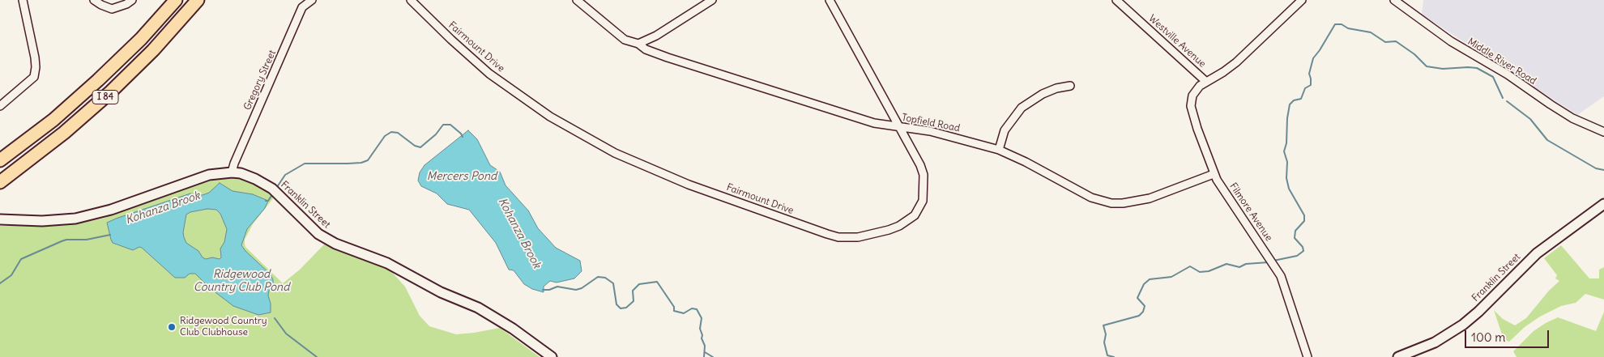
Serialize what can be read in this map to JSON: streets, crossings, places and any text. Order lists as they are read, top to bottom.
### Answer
{
  "streets": {
    "highway": ["I 84"],
    "main road": ["Franklin Street"],
    "street": [
      "Westville Avenue",
      "Fairmount Drive",
      "Middle River Road",
      "Gregory Street",
      "Topfield Road",
      "Filmore Avenue"
    ]
  },
  "crossings": [
    ["Westville Avenue", "Filmore Avenue"],
    ["Fairmount Drive", "Topfield Road"],
    ["Gregory Street", "Franklin Street"],
    ["Topfield Road", "Filmore Avenue"]
  ],
  "water": ["Mercers Pond", "Kohanza Brook", "Ridgewood Country Club Pond"],
  "places": ["Ridgewood Country Club Clubhouse"],
  "scale_bar": "100 m"
}
